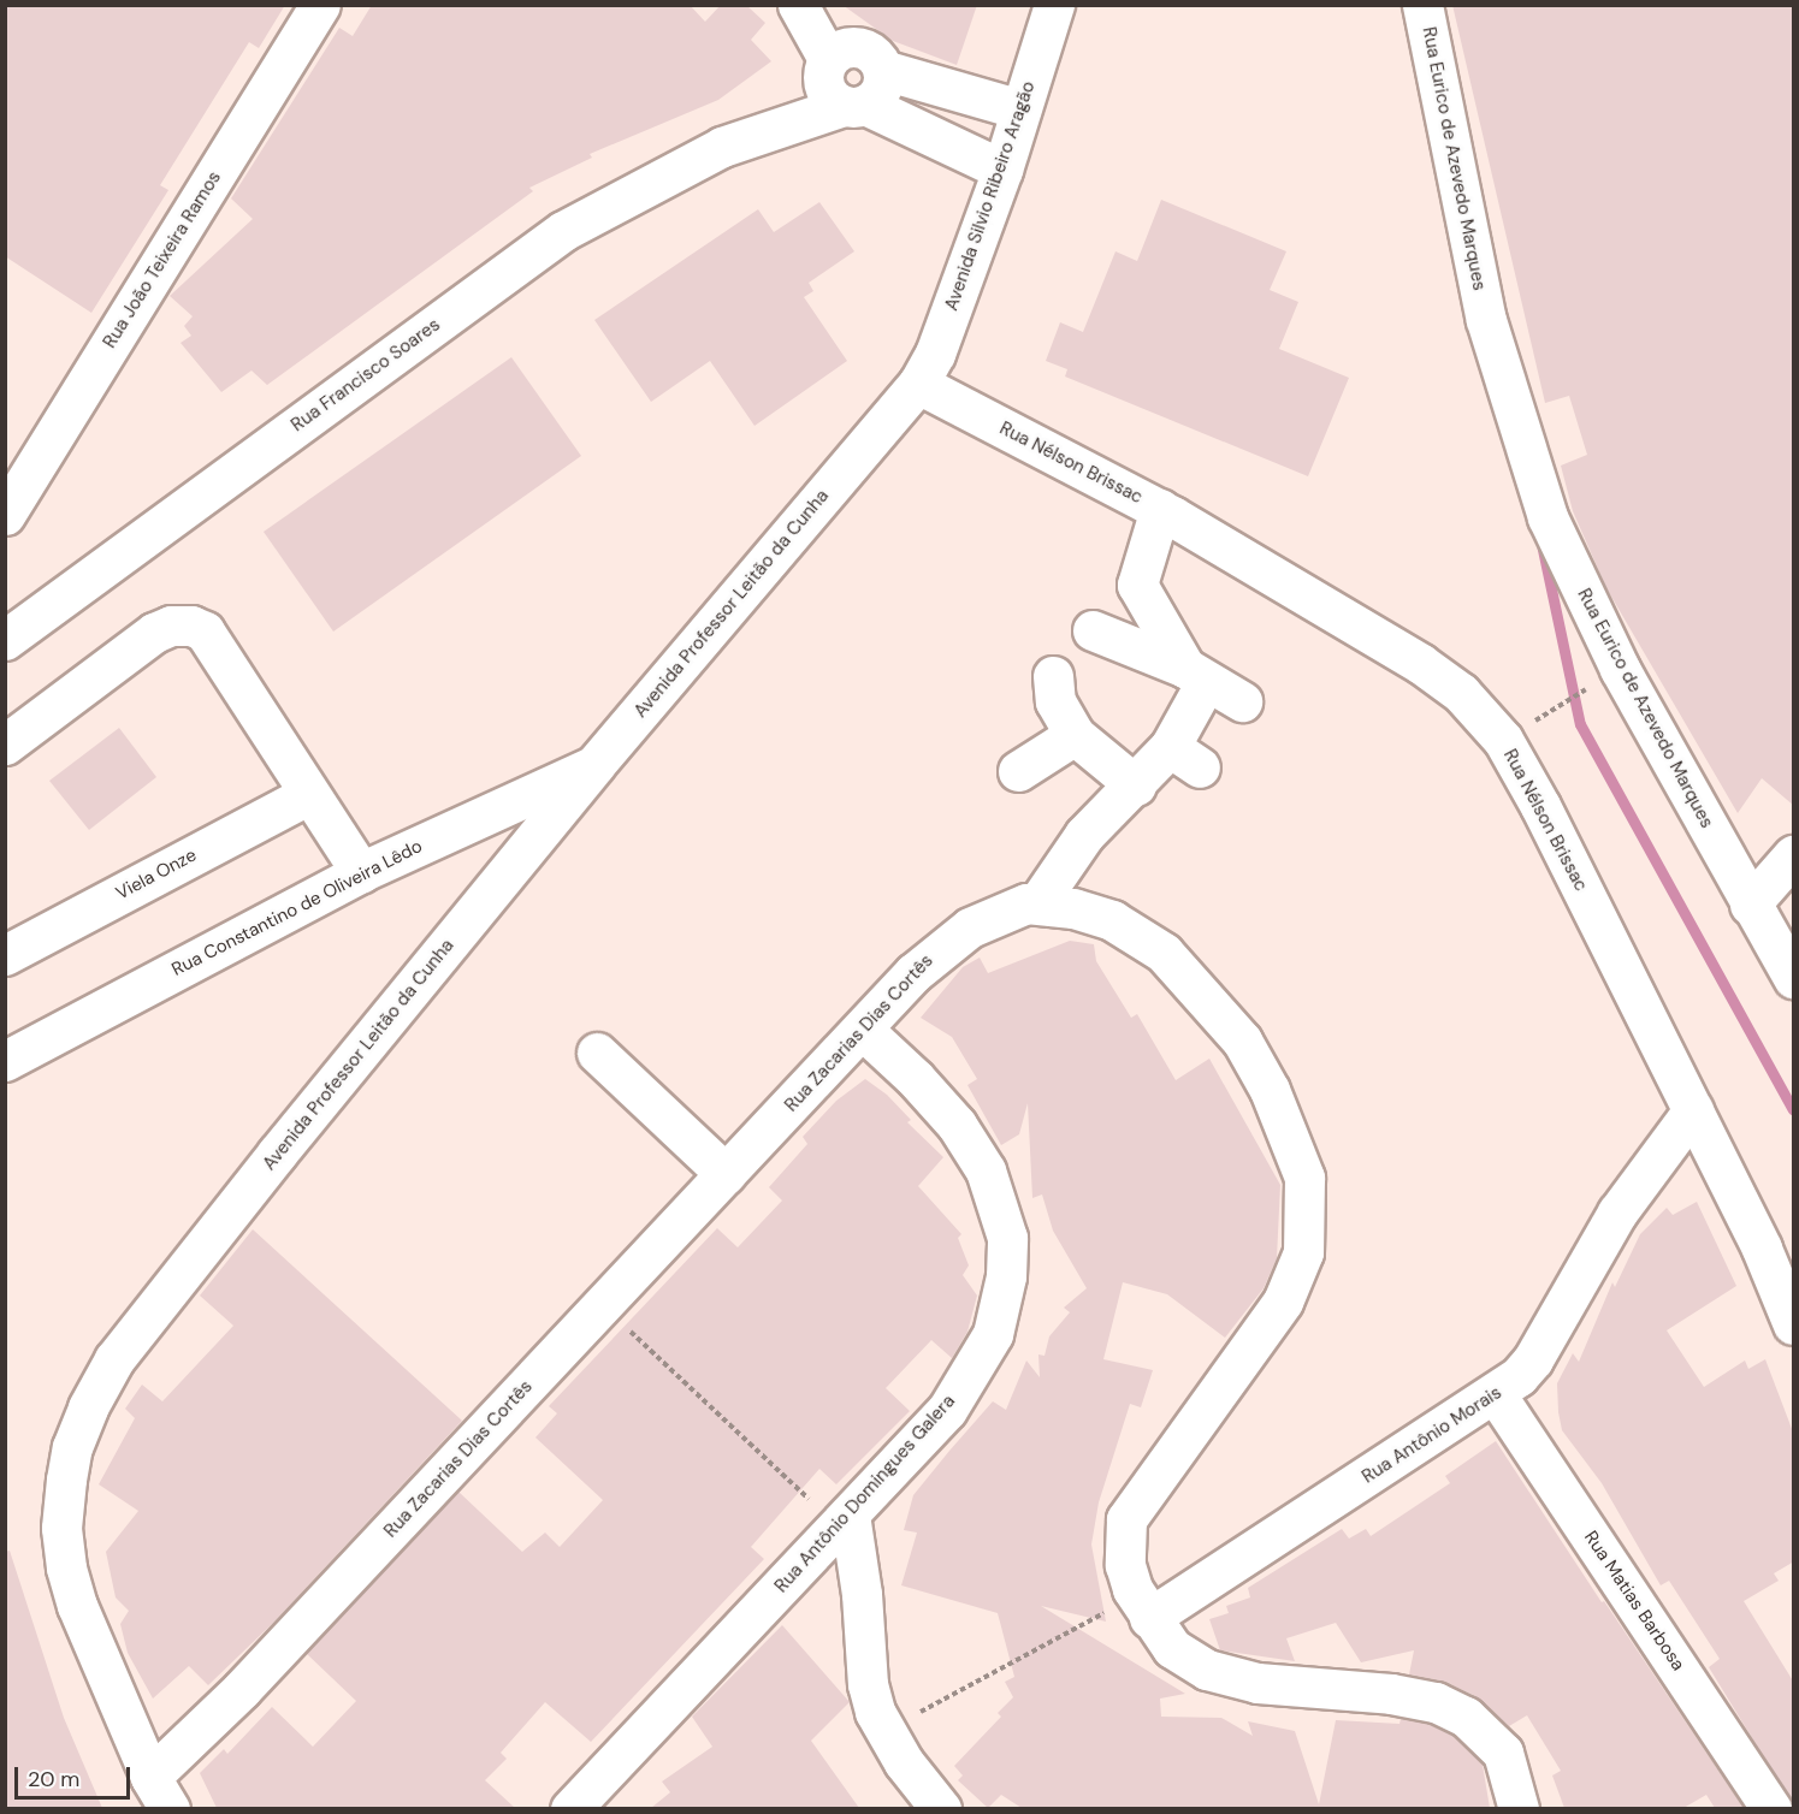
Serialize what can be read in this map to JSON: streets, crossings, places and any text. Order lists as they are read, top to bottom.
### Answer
{
  "streets": {
    "street": [
      "Rua Eurico de Azevedo Marques",
      "Avenida Silvio Ribeiro Aragão",
      "Rua João Teixeira Ramos",
      "Rua Francisco Soares",
      "Rua Nélson Brissac",
      "Avenida Professor Leitão da Cunha",
      "Viela Onze",
      "Rua Constantino de Oliveira Lêdo",
      "Rua Zacarias Dias Cortês",
      "Rua Antônio Morais",
      "Rua Antônio Domingues Galera",
      "Rua Matias Barbosa"
    ]
  },
  "crossings": [
    ["Avenida Silvio Ribeiro Aragão", "Rua Nélson Brissac"],
    ["Avenida Silvio Ribeiro Aragão", "Avenida Professor Leitão da Cunha"],
    ["Rua Nélson Brissac", "Avenida Professor Leitão da Cunha"],
    ["Rua Nélson Brissac", "Rua Antônio Morais"],
    ["Avenida Professor Leitão da Cunha", "Rua Constantino de Oliveira Lêdo"],
    ["Avenida Professor Leitão da Cunha", "Rua Zacarias Dias Cortês"],
    ["Rua Zacarias Dias Cortês", "Rua Antônio Morais"],
    ["Rua Zacarias Dias Cortês", "Rua Antônio Domingues Galera"],
    ["Rua Antônio Morais", "Rua Matias Barbosa"]
  ],
  "scale_bar": "20 m"
}
